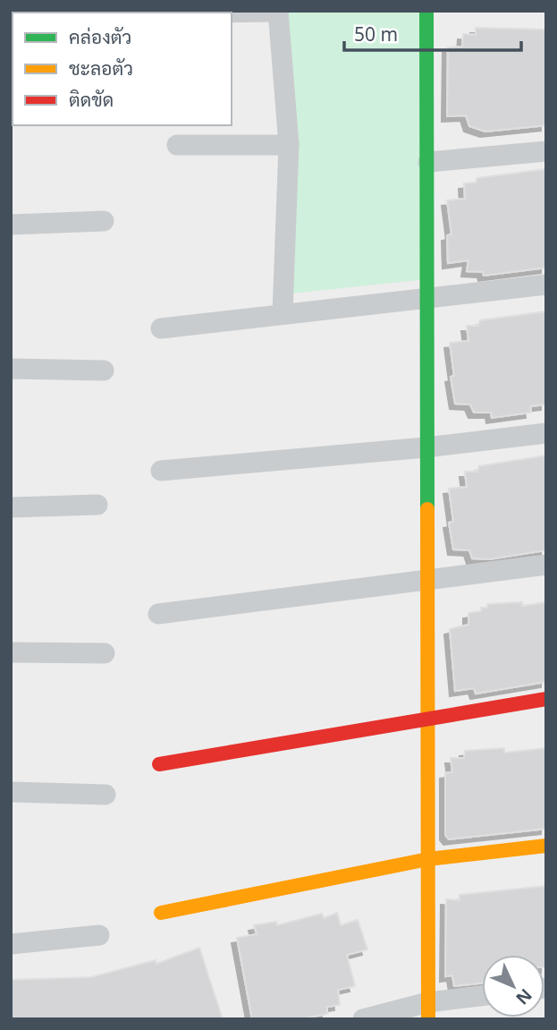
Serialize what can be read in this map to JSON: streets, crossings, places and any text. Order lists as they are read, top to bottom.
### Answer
{
  "legend": ["คล่องตัว", "ชะลอตัว", "ติดขัด"],
  "scale_bar": "50 m",
  "north": "bottom right"
}
